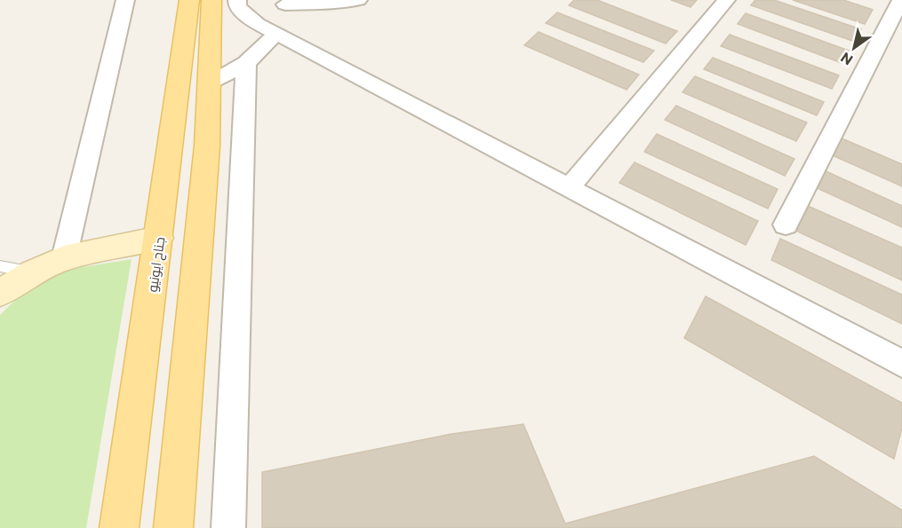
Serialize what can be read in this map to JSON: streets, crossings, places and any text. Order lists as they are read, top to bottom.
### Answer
{
  "streets": {
    "main road": ["جناح ایونیو"]
  },
  "north": "bottom left"
}
